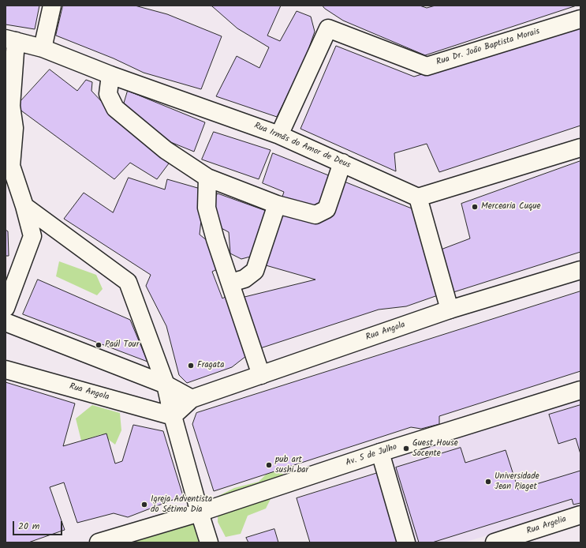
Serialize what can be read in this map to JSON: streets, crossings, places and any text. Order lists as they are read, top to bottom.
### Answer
{
  "streets": {
    "street": [
      "Rua Dr. João Baptista Morais",
      "Rua Irmãs do Amor de Deus",
      "Rua Angola",
      "Av. 5 de Julho",
      "Rua Argelia"
    ]
  },
  "crossings": [
    ["Rua Dr. João Baptista Morais", "Rua Irmãs do Amor de Deus"]
  ],
  "places": [
    "Mercearia Cuque",
    "Paúl Tour",
    "Fragata",
    "Guest House Socente",
    "pub art sushi bar",
    "Universidade Jean Piaget",
    "Igreja Adventista do Sétimo Dia"
  ],
  "scale_bar": "20 m"
}
